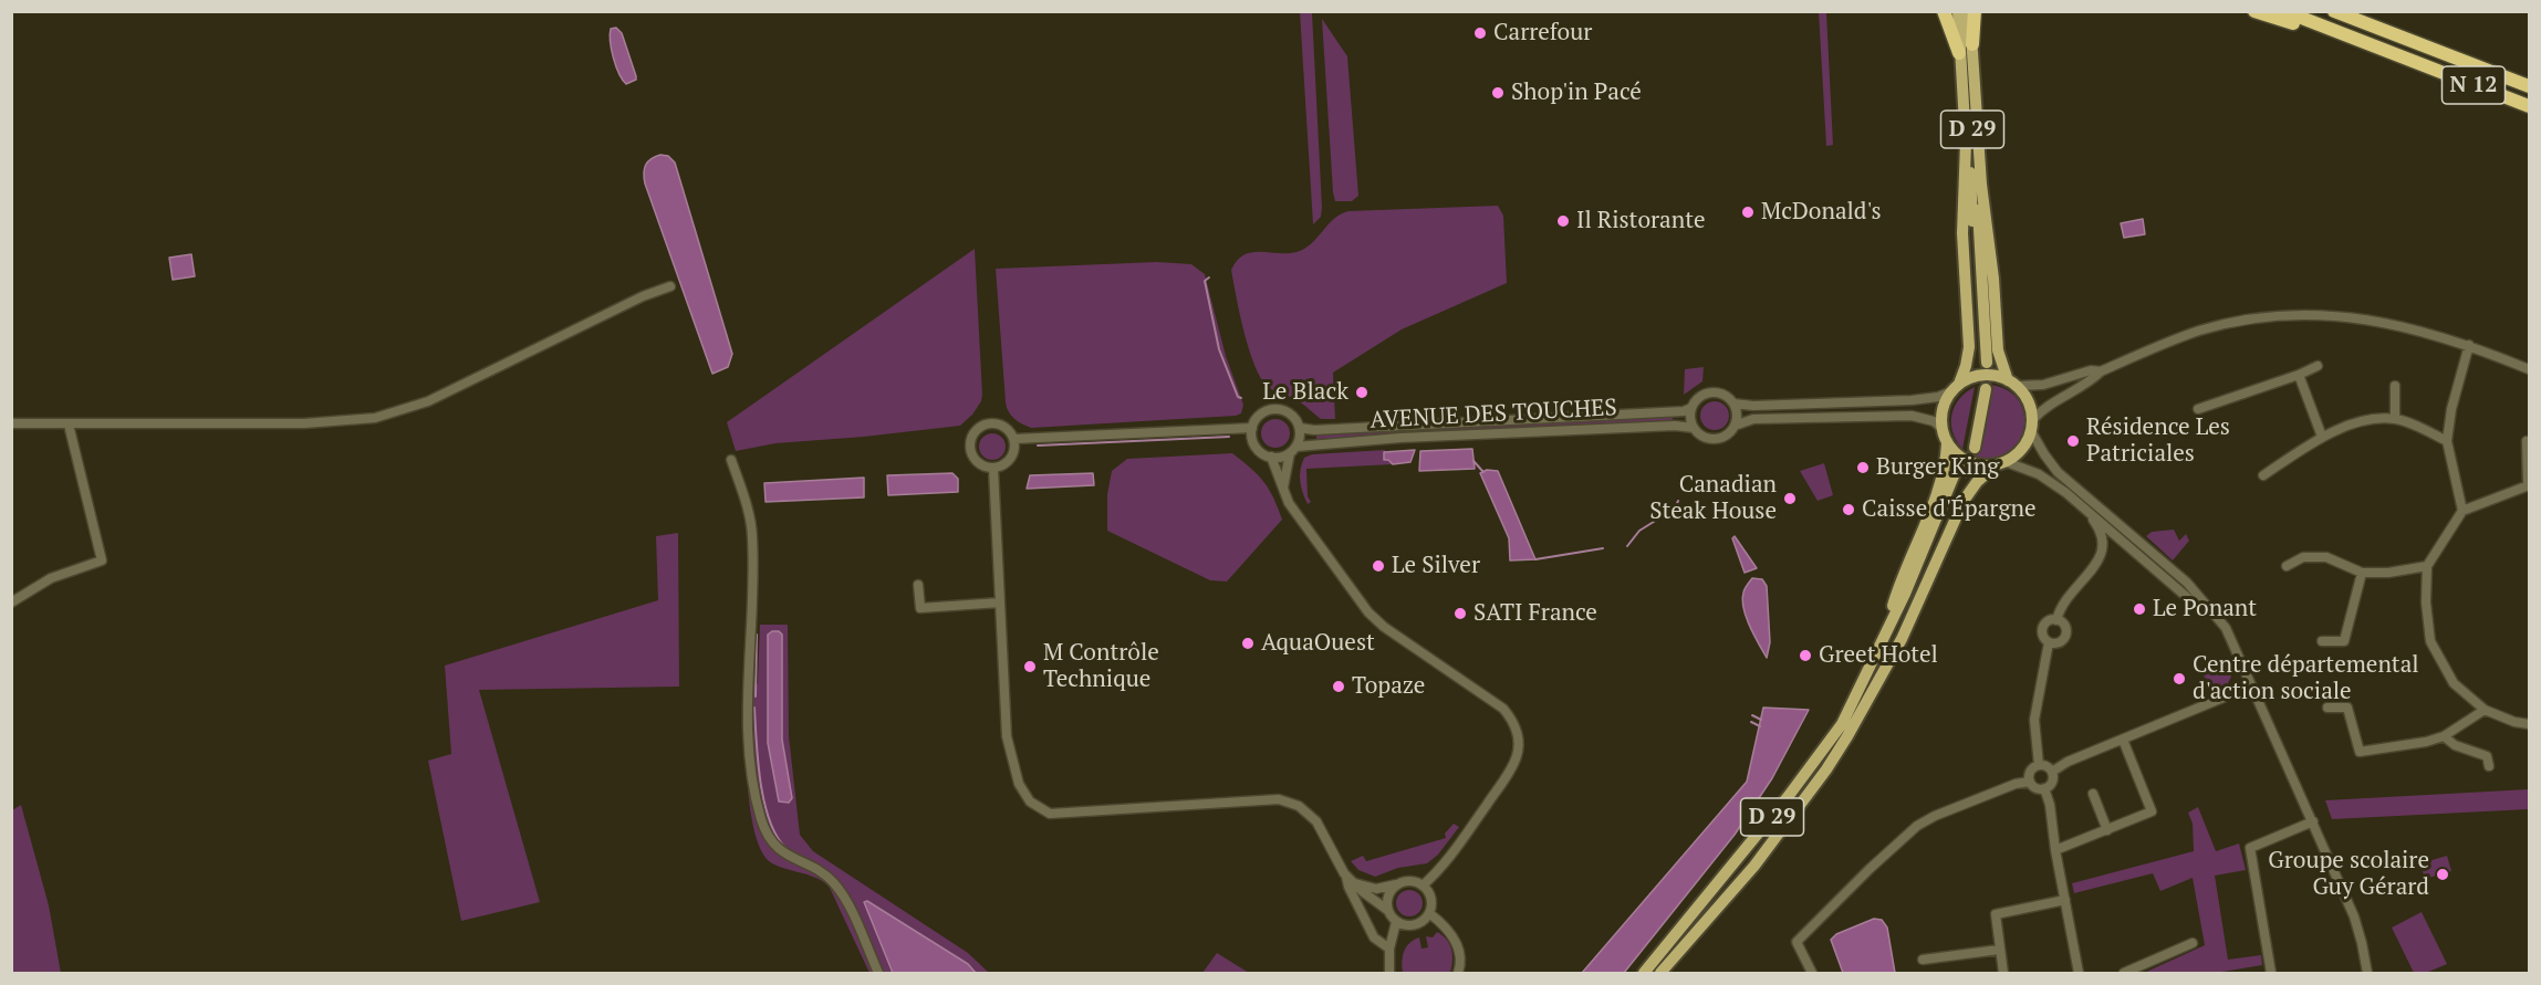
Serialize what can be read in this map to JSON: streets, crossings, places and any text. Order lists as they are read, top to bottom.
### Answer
{
  "streets": {
    "highway": ["N 12"],
    "main road": ["D 29"],
    "street": ["AVENUE DES TOUCHES"]
  },
  "places": [
    "Carrefour",
    "Shop'in Pacé",
    "McDonald's",
    "Il Ristorante",
    "Le Black",
    "Résidence Les Patriciales",
    "Burger King",
    "Canadian Steak House",
    "Caisse d'Épargne",
    "Le Silver",
    "Le Ponant",
    "SATI France",
    "AquaOuest",
    "Greet Hotel",
    "M Contrôle Technique",
    "Centre départemental d'action sociale",
    "Topaze",
    "Groupe scolaire Guy Gérard"
  ]
}
